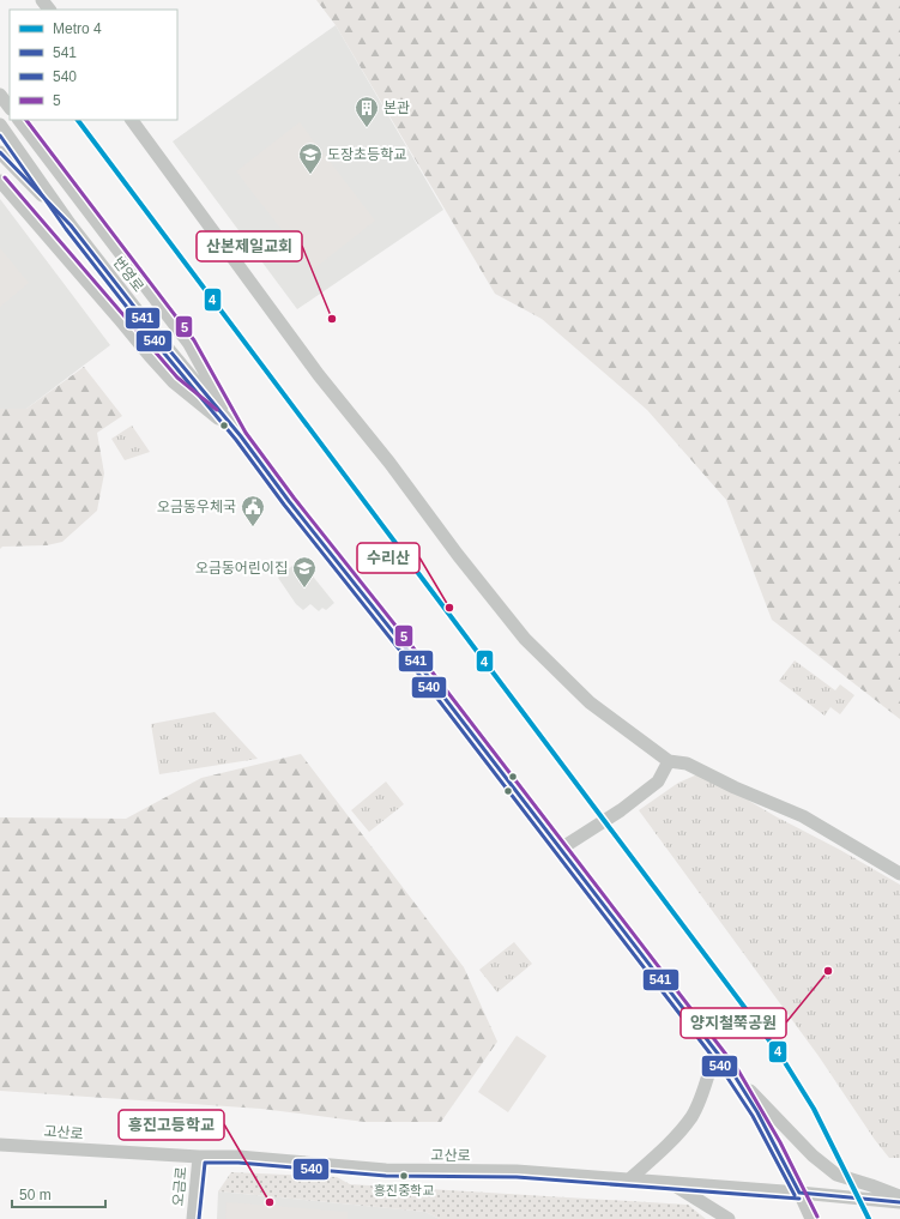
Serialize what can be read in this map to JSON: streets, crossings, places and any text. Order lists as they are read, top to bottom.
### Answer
{
  "streets": {
    "street": ["번영로", "고산로", "오금로"]
  },
  "crossings": [
    ["번영로", "고산로"],
    ["고산로", "오금로"]
  ],
  "places": {
    "building": ["본관"],
    "school or university": ["도장초등학교", "오금동어린이집"],
    "other": [
      "산본제일교회",
      "수리산",
      "양지철쭉공원",
      "흥진중학교",
      "흥진고등학교"
    ],
    "public building": ["오금동우체국"]
  },
  "lines": [
    "metro line 4",
    "transit line 5",
    "transit line 540",
    "transit line 541"
  ],
  "legend": [
    "Metro 4",
    "541",
    "540",
    "5"
  ],
  "scale_bar": "50 m"
}
